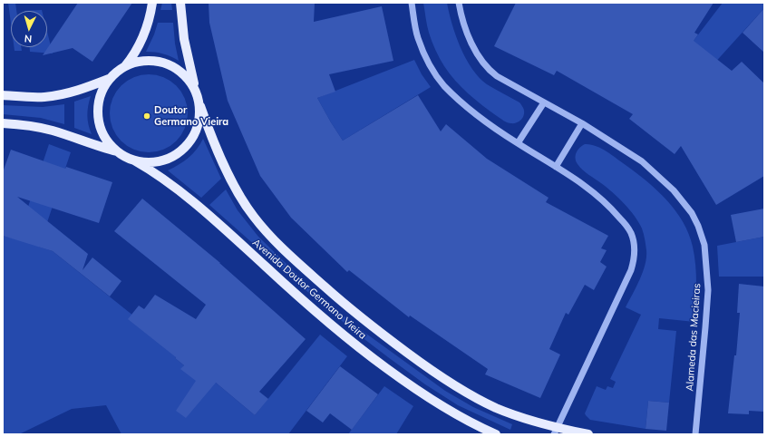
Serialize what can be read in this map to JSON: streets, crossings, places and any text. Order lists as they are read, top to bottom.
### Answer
{
  "streets": {
    "main road": ["Avenida Doutor Germano Vieira"],
    "street": ["Alameda das Macieiras"]
  },
  "places": ["Doutor Germano Vieira"],
  "north": "bottom"
}
